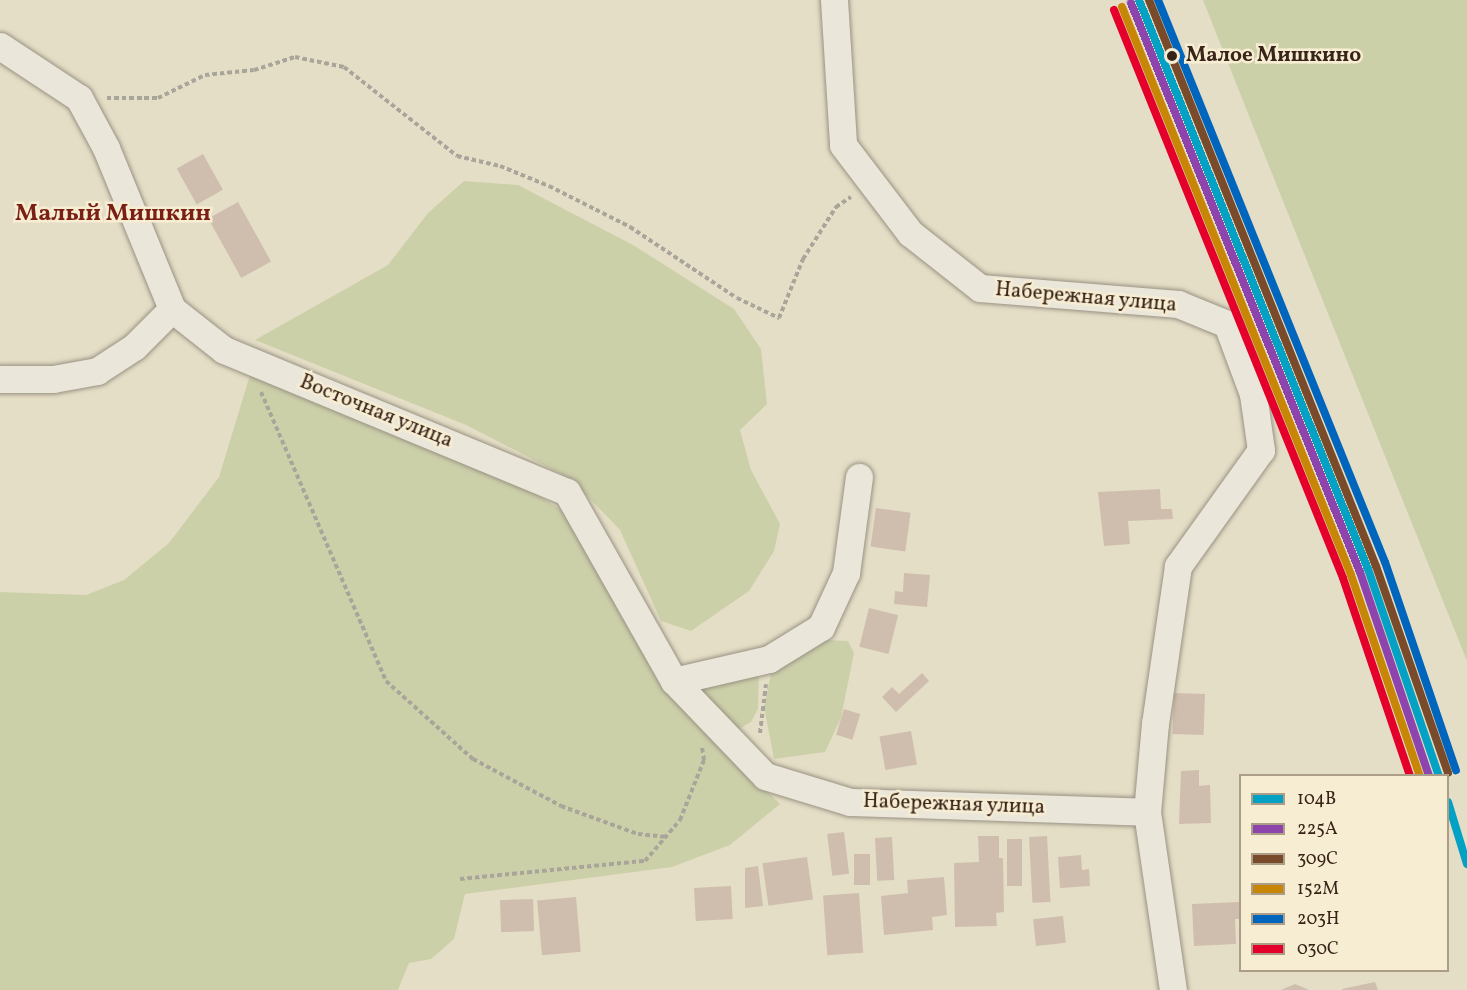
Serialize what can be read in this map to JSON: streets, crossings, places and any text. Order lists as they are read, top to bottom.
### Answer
{
  "streets": {
    "street": ["Набережная улица", "Восточная улица"]
  },
  "crossings": [
    ["Набережная улица", "Восточная улица"]
  ],
  "districts": ["Малый Мишкин"],
  "places": ["Малое Мишкино"],
  "lines": [
    "transit line 104В",
    "transit line 309С",
    "transit line 203Н",
    "transit line 225А",
    "transit line 152М",
    "transit line 030C"
  ],
  "legend": [
    "104В",
    "225А",
    "309С",
    "152М",
    "203Н",
    "030C"
  ]
}
